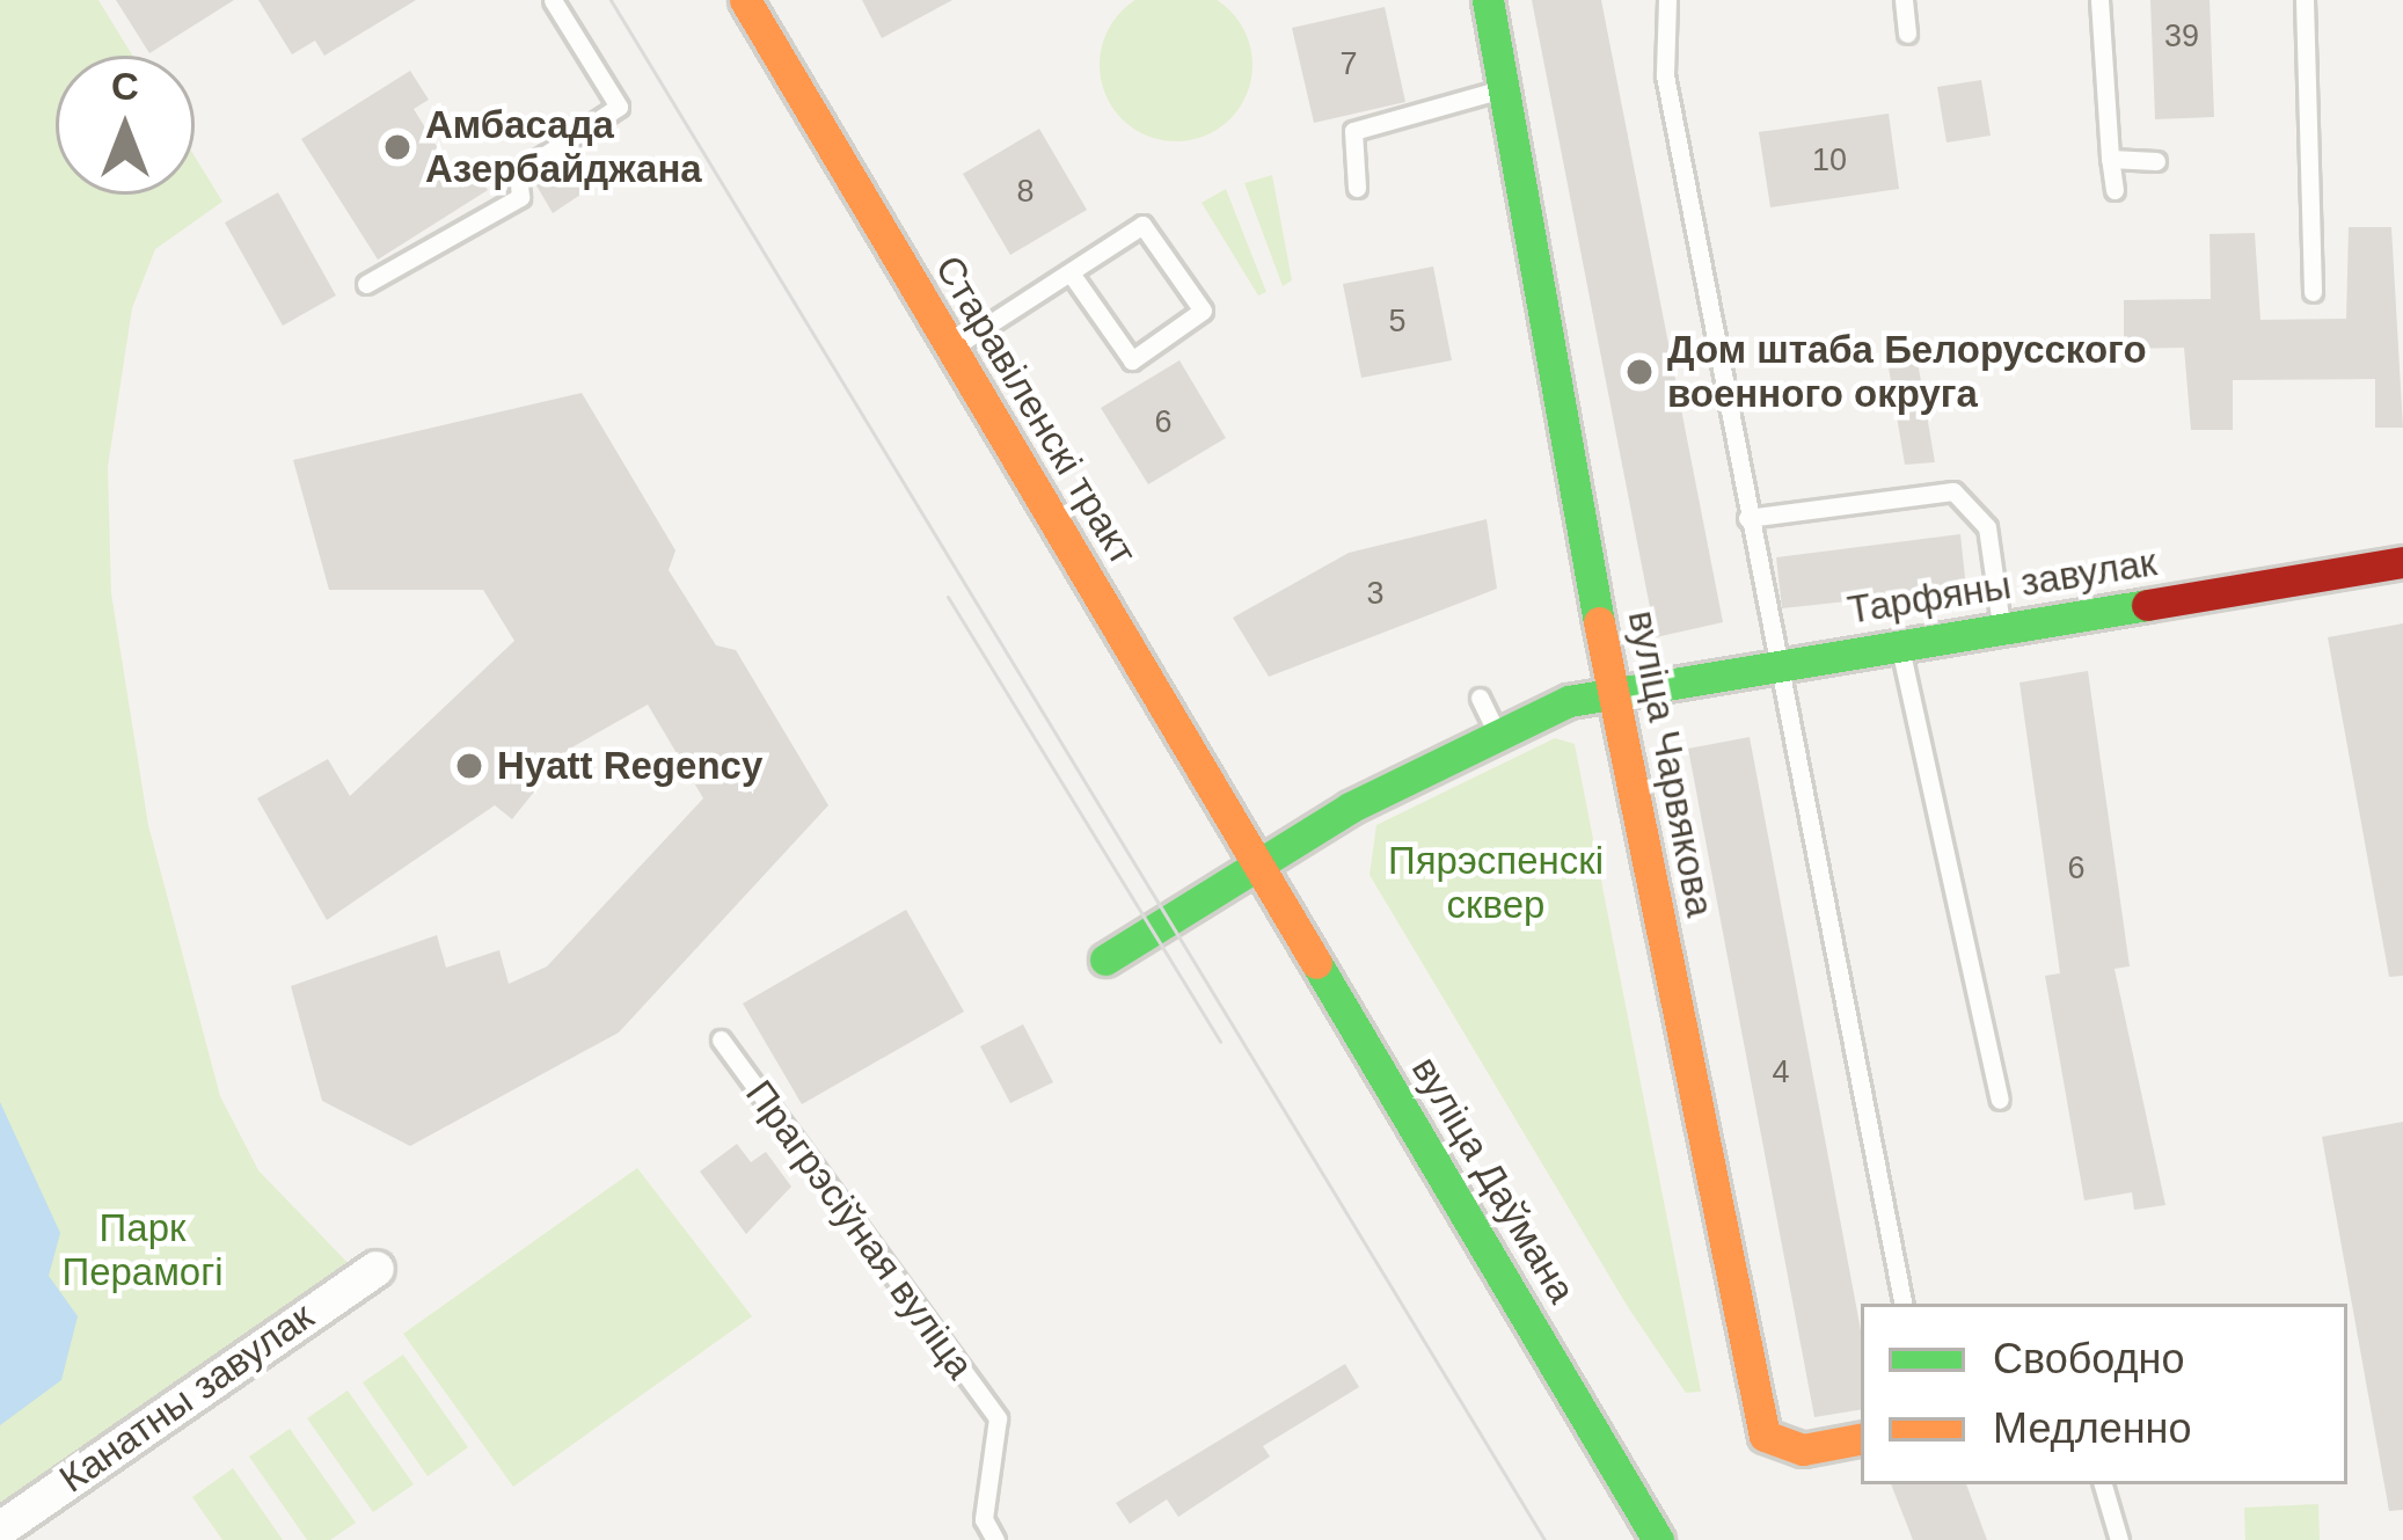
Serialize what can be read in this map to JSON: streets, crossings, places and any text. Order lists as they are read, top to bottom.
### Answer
{
  "streets": {
    "street": [
      "Старавіленскі тракт",
      "Тарфяны завулак",
      "вуліца Чарвякова",
      "вуліца Даўмана",
      "Канатны завулак"
    ],
    "lane": ["Прагрэсіўная вуліца"]
  },
  "crossings": [
    ["Старавіленскі тракт", "Тарфяны завулак"],
    ["Старавіленскі тракт", "вуліца Даўмана"],
    ["Тарфяны завулак", "вуліца Чарвякова"],
    ["Тарфяны завулак", "вуліца Даўмана"]
  ],
  "parks": ["Пярэспенскі сквер", "Парк Перамогі"],
  "places": ["Амбасада Азербайджана", "Дом штаба Белорусского военного округа", "Hyatt Regency"],
  "house_numbers": [
    "39",
    "7",
    "10",
    "8",
    "5",
    "6",
    "3",
    "6",
    "4"
  ],
  "legend": ["Свободно", "Медленно"],
  "north": "top"
}
